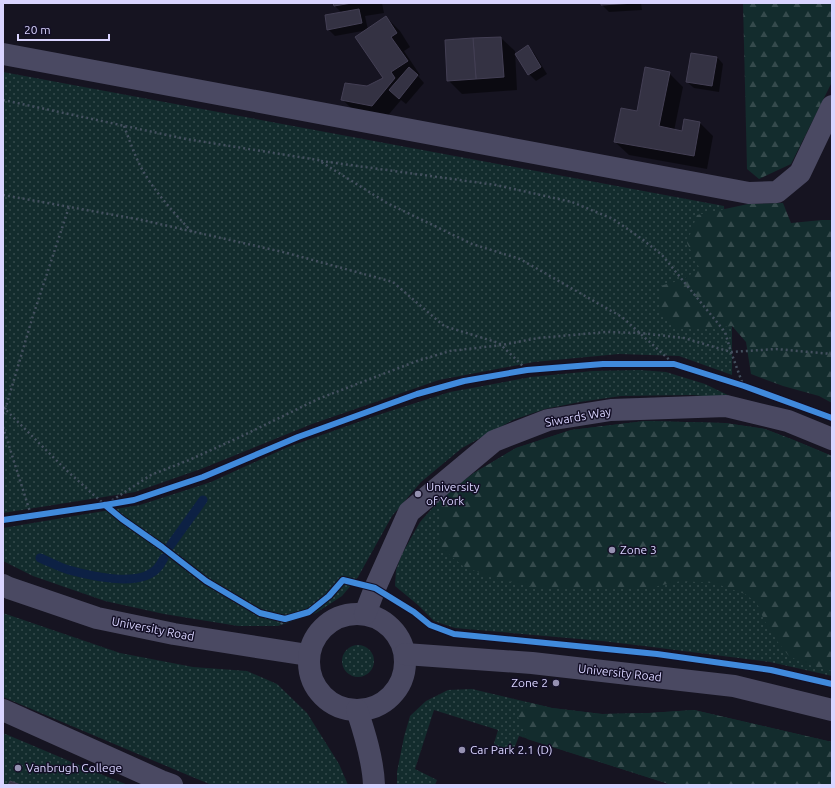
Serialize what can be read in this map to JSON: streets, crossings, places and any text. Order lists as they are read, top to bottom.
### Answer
{
  "streets": {
    "street": ["Siwards Way", "University Road"]
  },
  "crossings": [
    ["Siwards Way", "University Road"]
  ],
  "places": [
    "University of York",
    "Zone 3",
    "Zone 2",
    "Car Park 2.1 (D)",
    "Vanbrugh College"
  ],
  "scale_bar": "20 m"
}
